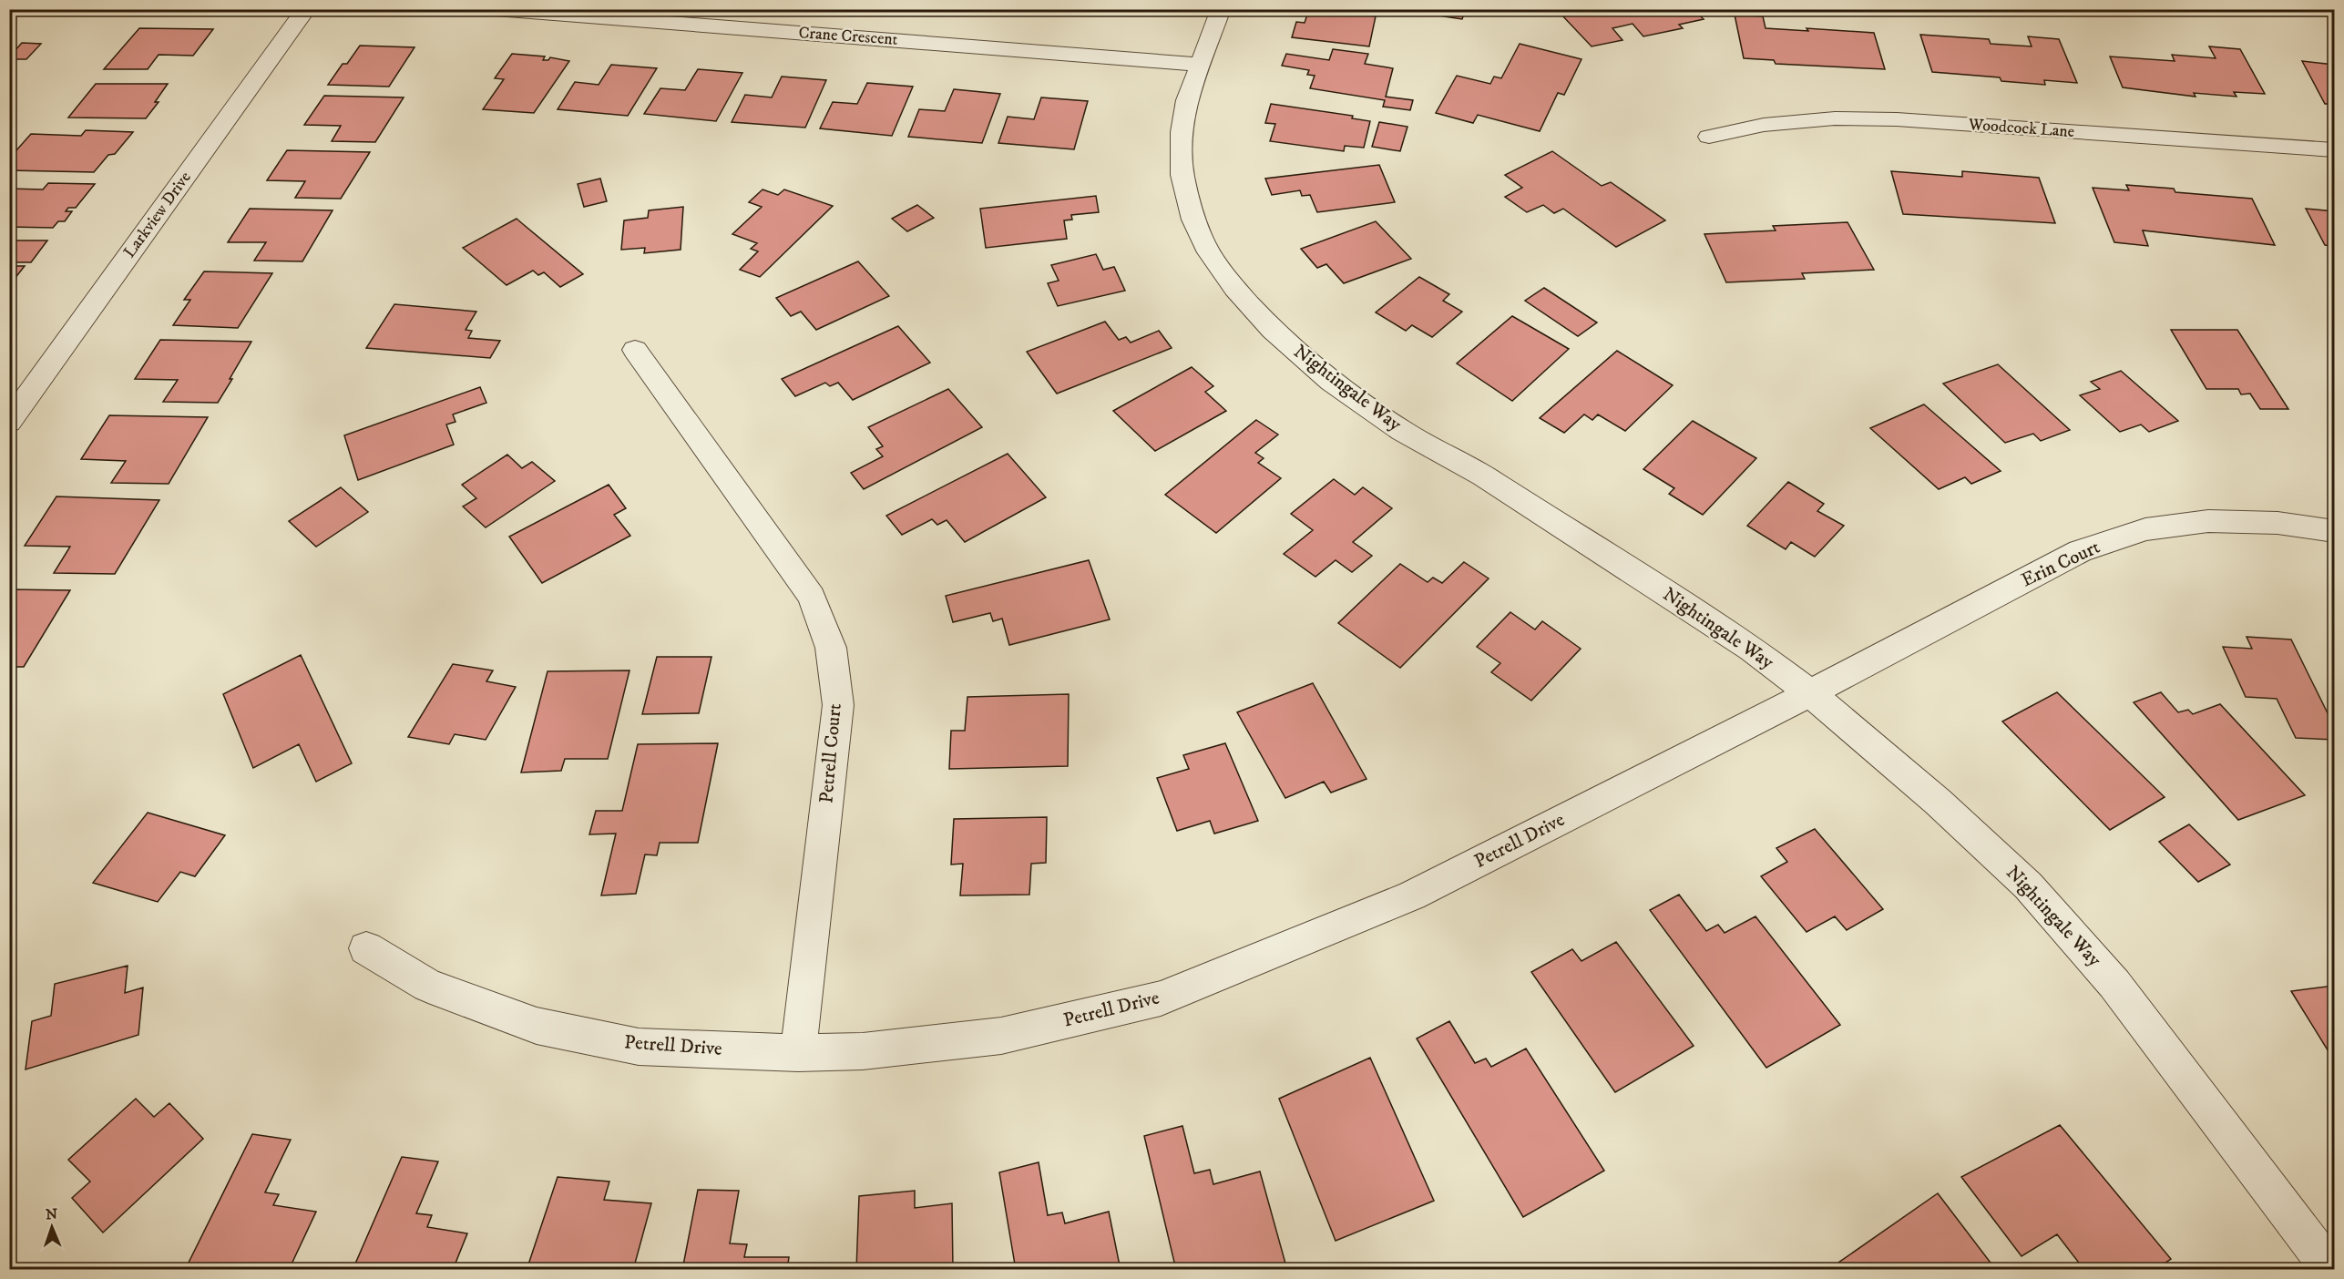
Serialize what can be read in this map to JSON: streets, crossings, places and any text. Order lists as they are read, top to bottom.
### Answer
{
  "streets": {
    "street": [
      "Crane Crescent",
      "Woodcock Lane",
      "Larkview Drive",
      "Nightingale Way",
      "Erin Court",
      "Petrell Court",
      "Petrell Drive"
    ]
  },
  "crossings": [
    ["Crane Crescent", "Nightingale Way"],
    ["Nightingale Way", "Erin Court"],
    ["Nightingale Way", "Petrell Drive"],
    ["Erin Court", "Petrell Drive"],
    ["Petrell Court", "Petrell Drive"]
  ],
  "north": "top"
}
